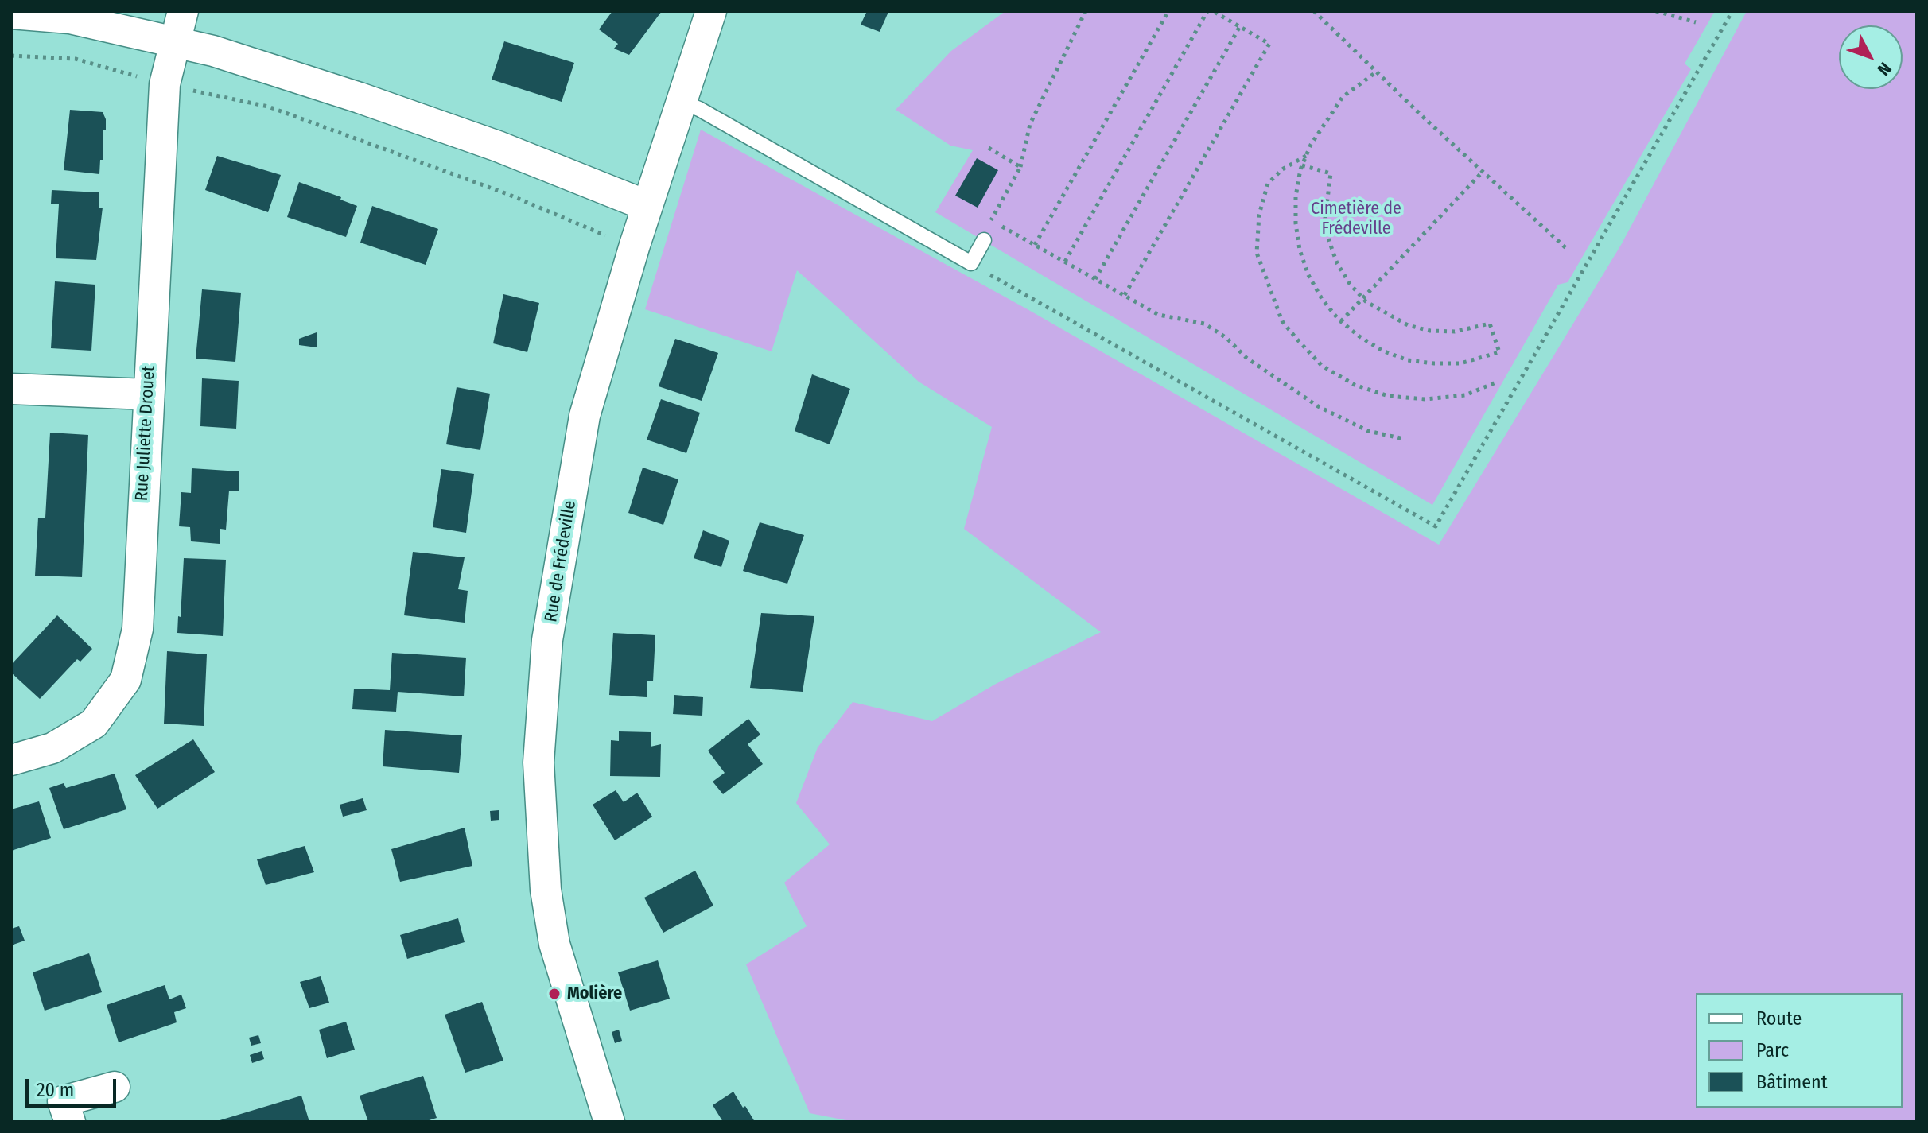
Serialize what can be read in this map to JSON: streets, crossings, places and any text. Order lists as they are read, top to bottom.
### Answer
{
  "streets": {
    "street": ["Rue Juliette Drouet", "Rue de Frédeville"]
  },
  "parks": ["Cimetière de Frédeville"],
  "places": ["Molière"],
  "legend": ["Route", "Parc", "Bâtiment"],
  "scale_bar": "20 m",
  "north": "bottom right"
}
